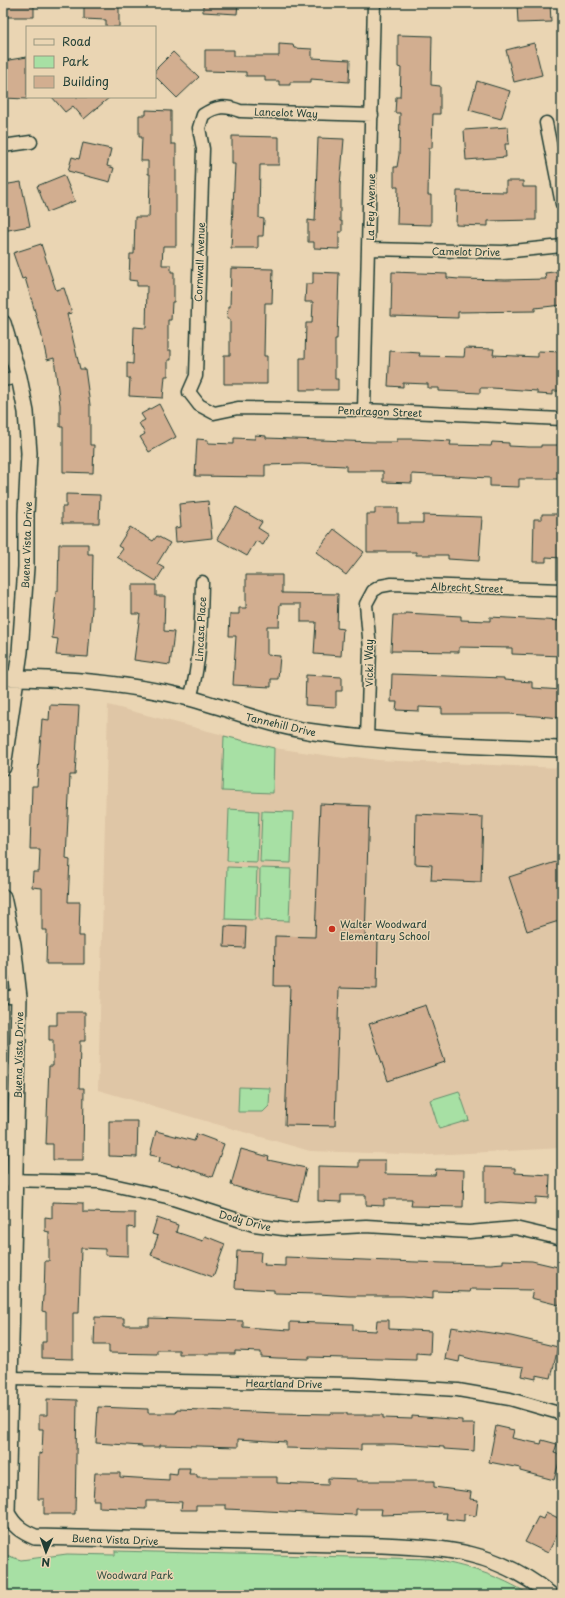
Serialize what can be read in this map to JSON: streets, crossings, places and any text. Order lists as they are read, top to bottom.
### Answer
{
  "streets": {
    "street": [
      "Lancelot Way",
      "La Fey Avenue",
      "Camelot Drive",
      "Cornwall Avenue",
      "Pendragon Street",
      "Buena Vista Drive",
      "Albrecht Street",
      "Lincasa Place",
      "Vicki Way",
      "Tannehill Drive",
      "Dody Drive",
      "Heartland Drive"
    ]
  },
  "crossings": [
    ["Lancelot Way", "La Fey Avenue"],
    ["Lancelot Way", "Cornwall Avenue"],
    ["La Fey Avenue", "Camelot Drive"],
    ["La Fey Avenue", "Pendragon Street"],
    ["Cornwall Avenue", "Pendragon Street"],
    ["Buena Vista Drive", "Tannehill Drive"],
    ["Buena Vista Drive", "Dody Drive"],
    ["Buena Vista Drive", "Heartland Drive"],
    ["Albrecht Street", "Vicki Way"],
    ["Lincasa Place", "Tannehill Drive"],
    ["Vicki Way", "Tannehill Drive"]
  ],
  "parks": ["Woodward Park"],
  "places": ["Walter Woodward Elementary School"],
  "legend": ["Road", "Park", "Building"],
  "north": "bottom"
}
